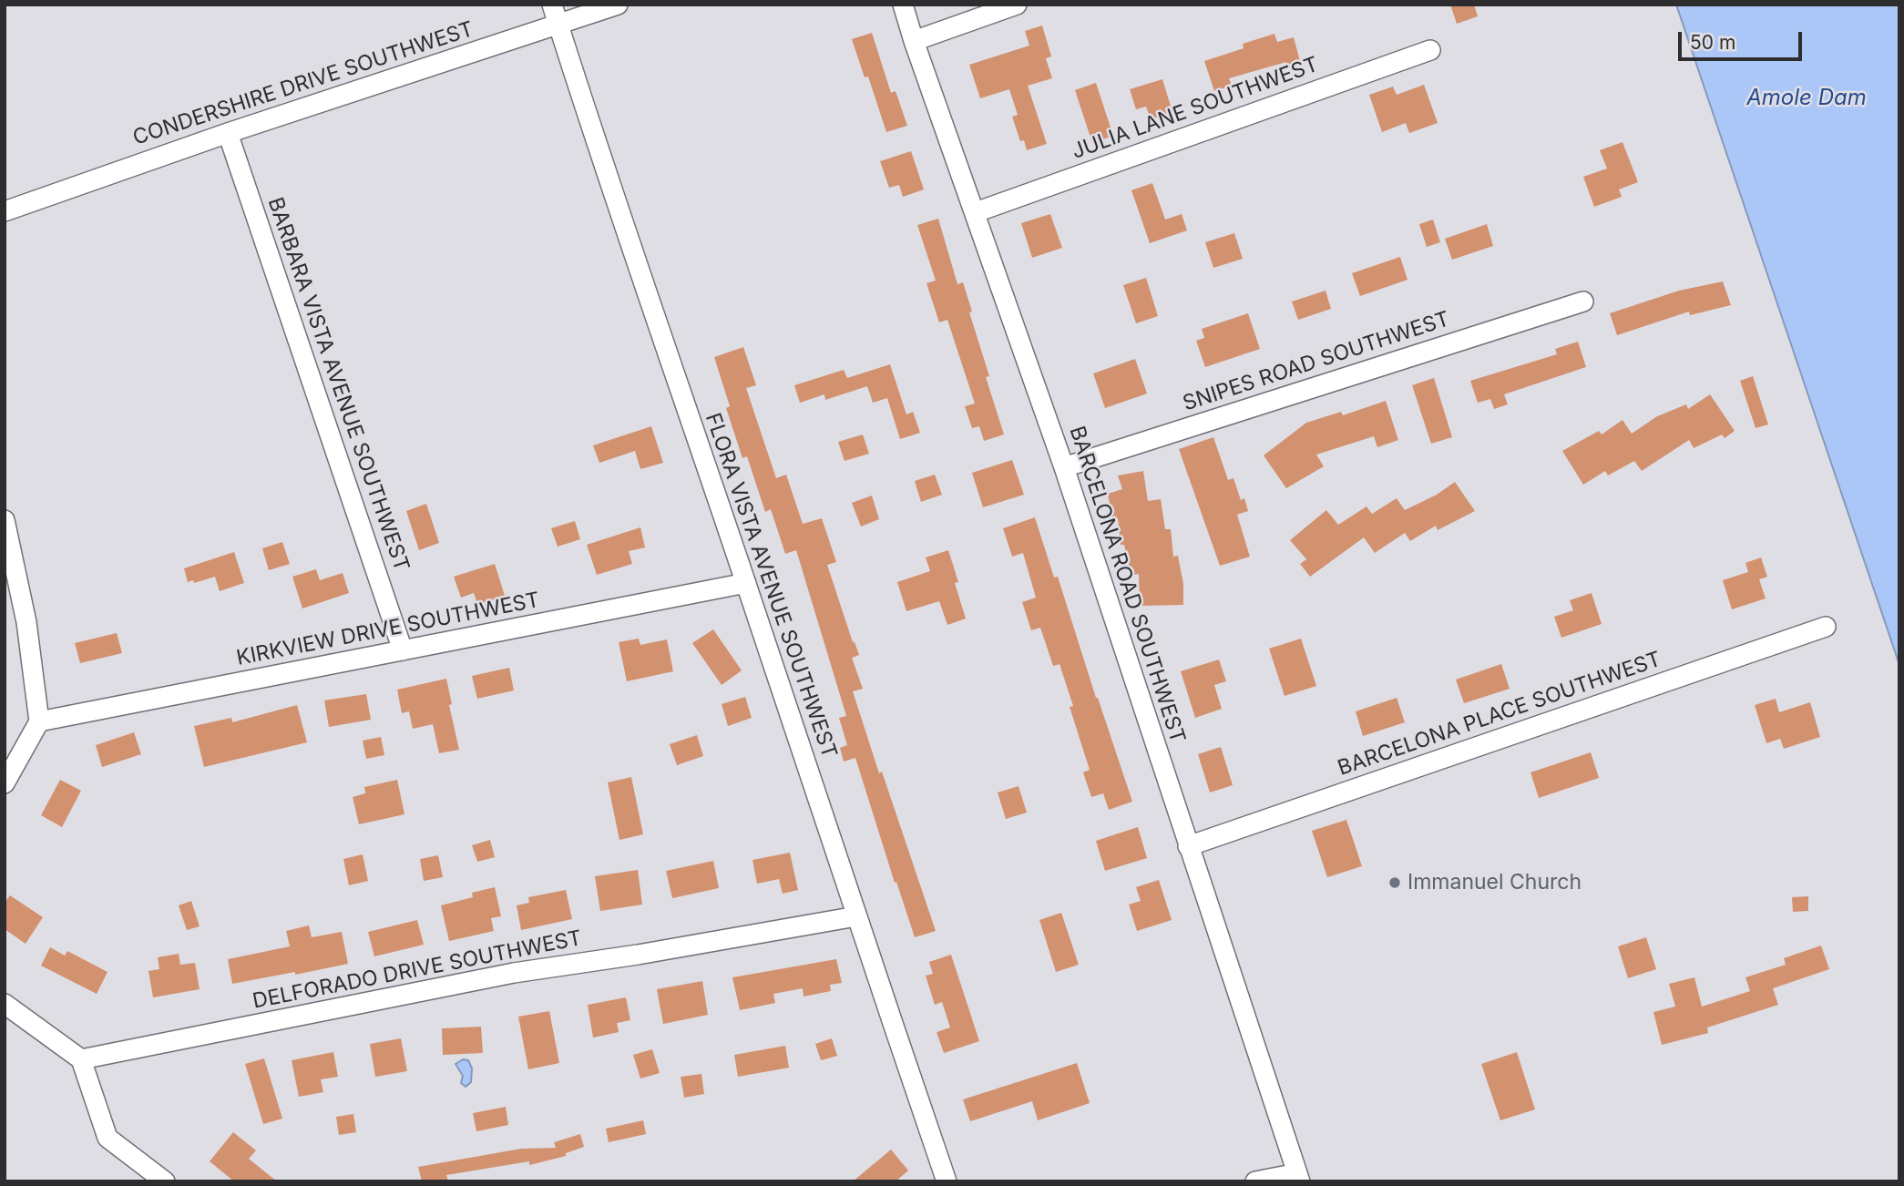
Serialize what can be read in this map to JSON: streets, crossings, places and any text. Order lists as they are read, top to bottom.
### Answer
{
  "streets": {
    "street": [
      "CONDERSHIRE DRIVE SOUTHWEST",
      "JULIA LANE SOUTHWEST",
      "SNIPES ROAD SOUTHWEST",
      "BARBARA VISTA AVENUE SOUTHWEST",
      "BARCELONA ROAD SOUTHWEST",
      "FLORA VISTA AVENUE SOUTHWEST",
      "KIRKVIEW DRIVE SOUTHWEST",
      "BARCELONA PLACE SOUTHWEST",
      "DELFORADO DRIVE SOUTHWEST"
    ]
  },
  "crossings": [
    ["CONDERSHIRE DRIVE SOUTHWEST", "BARBARA VISTA AVENUE SOUTHWEST"],
    ["CONDERSHIRE DRIVE SOUTHWEST", "FLORA VISTA AVENUE SOUTHWEST"],
    ["JULIA LANE SOUTHWEST", "BARCELONA ROAD SOUTHWEST"],
    ["SNIPES ROAD SOUTHWEST", "BARCELONA ROAD SOUTHWEST"],
    ["BARBARA VISTA AVENUE SOUTHWEST", "KIRKVIEW DRIVE SOUTHWEST"],
    ["BARCELONA ROAD SOUTHWEST", "BARCELONA PLACE SOUTHWEST"],
    ["FLORA VISTA AVENUE SOUTHWEST", "KIRKVIEW DRIVE SOUTHWEST"],
    ["FLORA VISTA AVENUE SOUTHWEST", "DELFORADO DRIVE SOUTHWEST"]
  ],
  "water": ["Amole Dam"],
  "places": ["Immanuel Church"],
  "scale_bar": "50 m"
}
